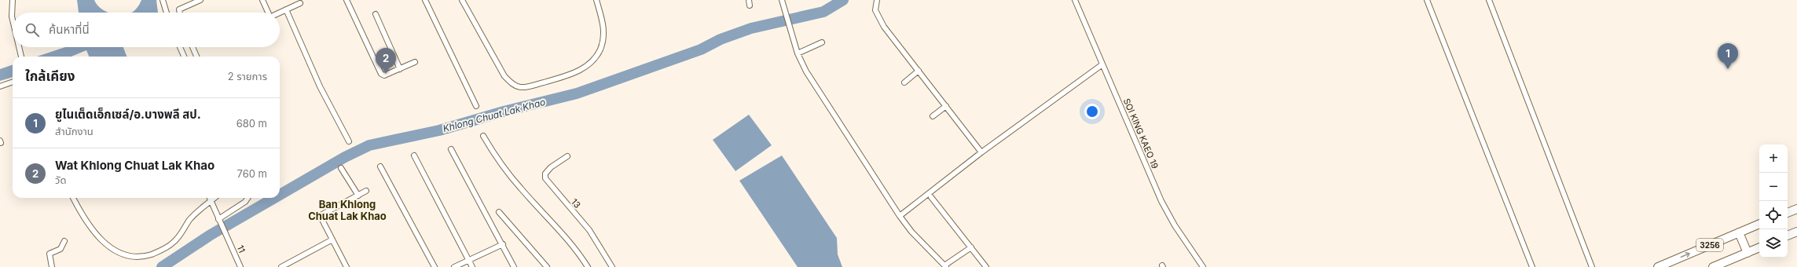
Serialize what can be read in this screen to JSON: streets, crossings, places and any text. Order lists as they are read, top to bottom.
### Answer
{
  "streets": {
    "main road": ["3256"],
    "street": ["SOI KING KAEO 19", "13", "11"]
  },
  "districts": ["Ban Khlong Chuat Lak Khao"],
  "water": ["Khlong Chuat Lak Khao"],
  "page": {
    "search": "ค้นหาที่นี่",
    "pins": ["1", "2"],
    "heading": ["ใกล้เคียง", "2 รายการ"],
    "list": [
      {
        "mark": "1",
        "name": "ยูไนเต็ดเอ็กเซล์/อ.บางพลี สป.",
        "note": "สำนักงาน",
        "value": "680 m"
      },
      {
        "mark": "2",
        "name": "Wat Khlong Chuat Lak Khao",
        "note": "วัด",
        "value": "760 m"
      }
    ],
    "map_buttons": ["+", "−"]
  }
}
